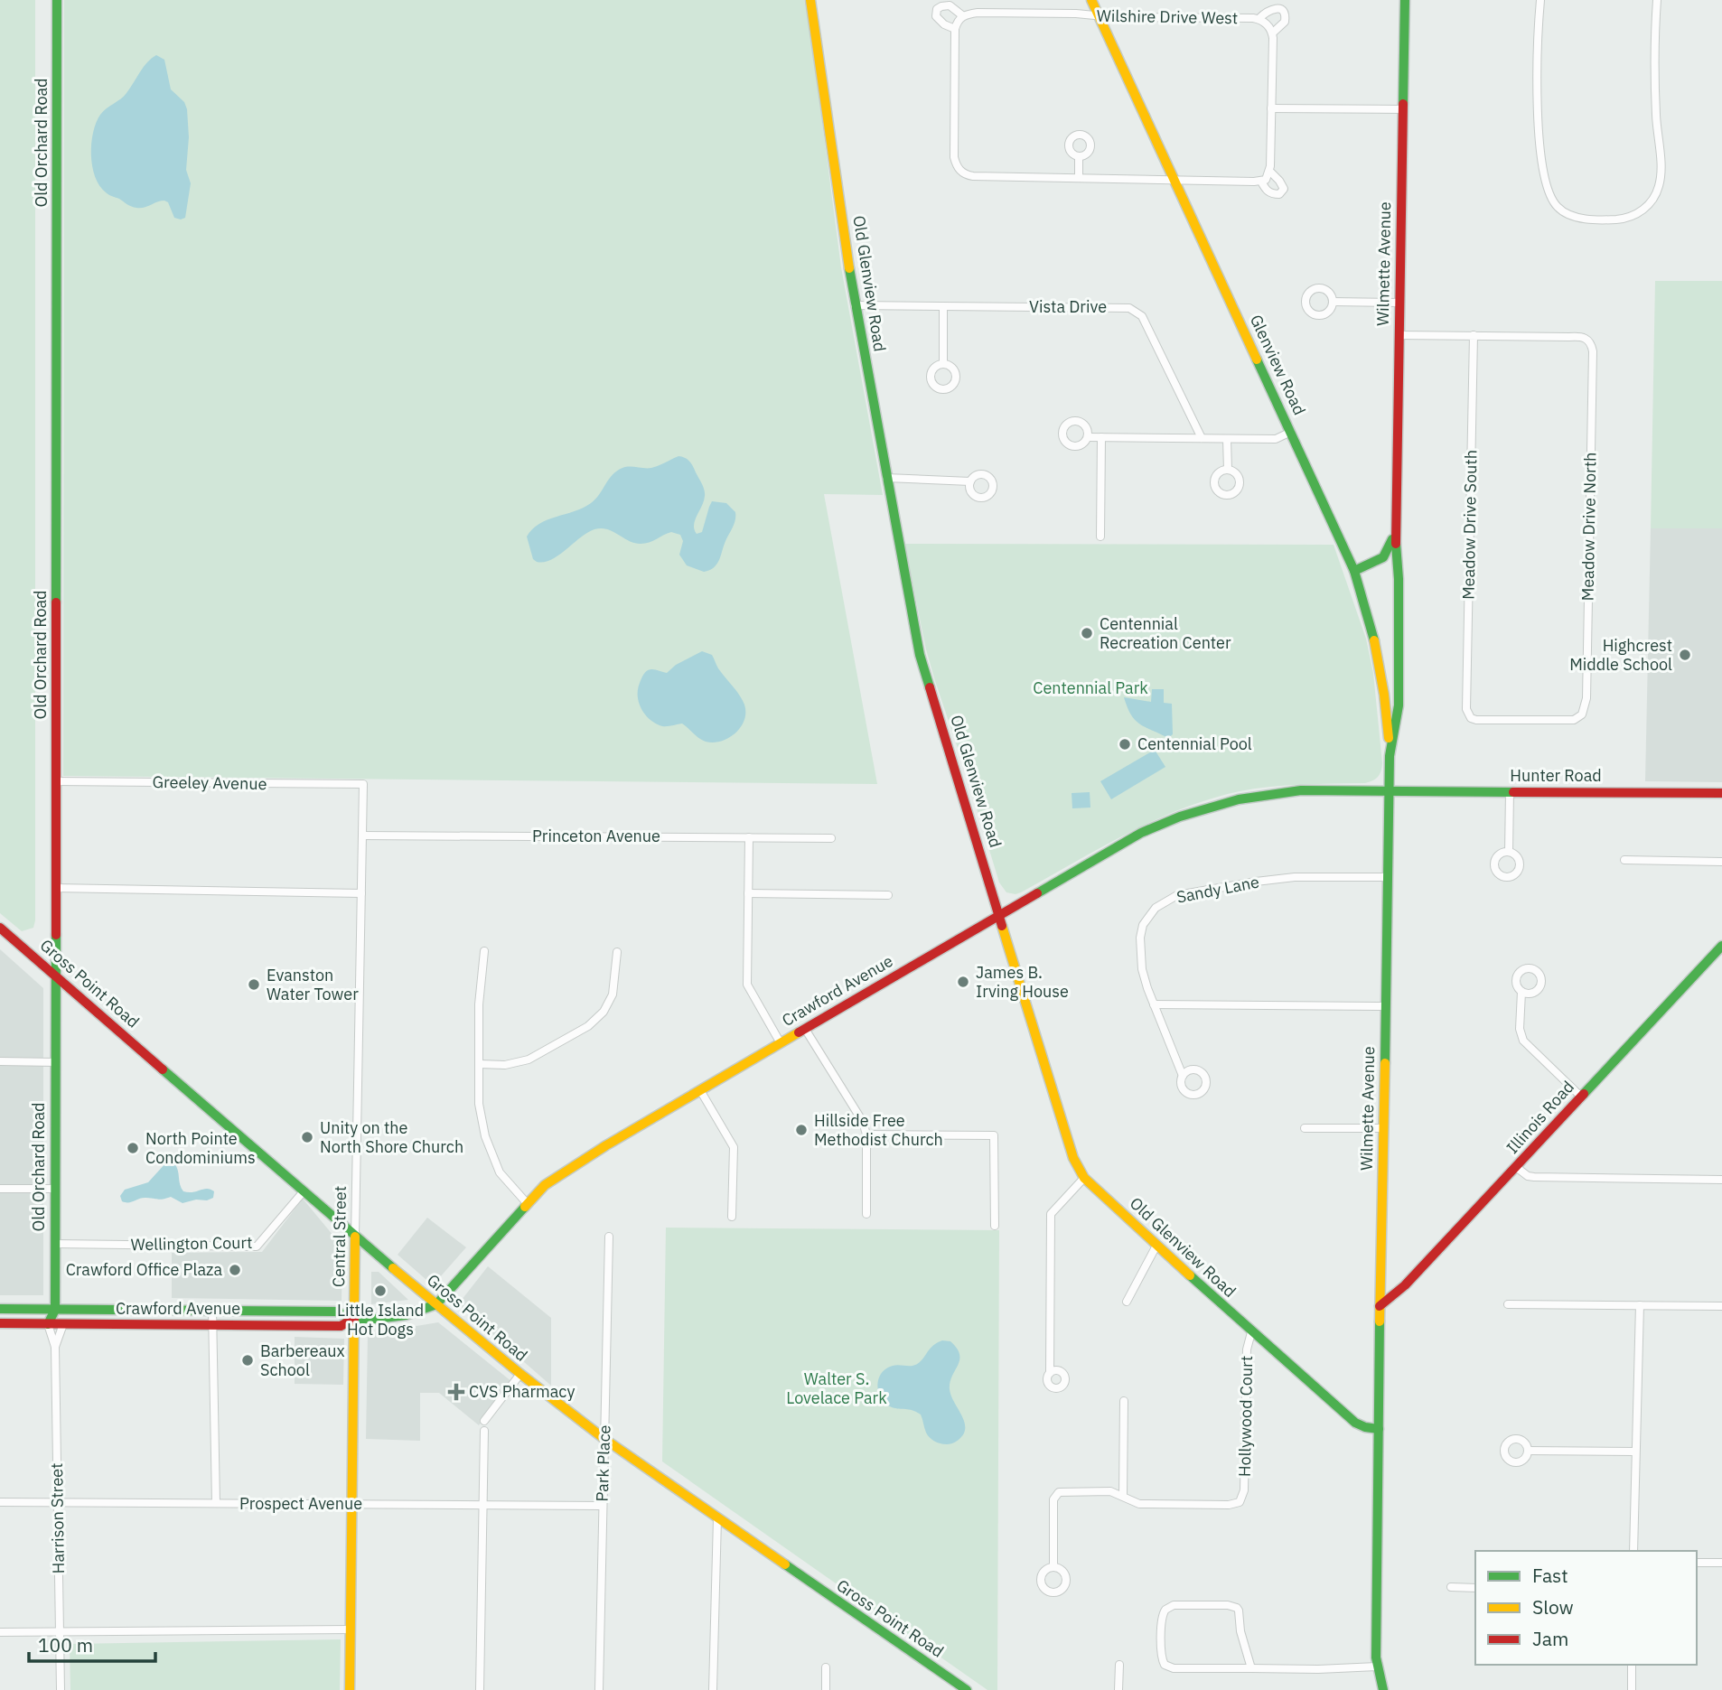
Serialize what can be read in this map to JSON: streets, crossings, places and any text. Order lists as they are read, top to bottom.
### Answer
{
  "streets": {
    "main road": [
      "Old Orchard Road",
      "Wilmette Avenue",
      "Old Glenview Road",
      "Glenview Road",
      "Hunter Road",
      "Gross Point Road",
      "Crawford Avenue",
      "Illinois Road",
      "Central Street"
    ],
    "street": [
      "Wilshire Drive West",
      "Vista Drive",
      "Meadow Drive South",
      "Meadow Drive North",
      "Greeley Avenue",
      "Princeton Avenue",
      "Sandy Lane",
      "Wellington Court",
      "Hollywood Court",
      "Park Place",
      "Prospect Avenue",
      "Harrison Street"
    ]
  },
  "crossings": [
    ["Wilshire Drive West", "Glenview Road"],
    ["Old Orchard Road", "Greeley Avenue"],
    ["Old Orchard Road", "Gross Point Road"],
    ["Old Orchard Road", "Crawford Avenue"],
    ["Old Orchard Road", "Wellington Court"],
    ["Old Orchard Road", "Harrison Street"],
    ["Wilmette Avenue", "Old Glenview Road"],
    ["Wilmette Avenue", "Glenview Road"],
    ["Wilmette Avenue", "Hunter Road"],
    ["Wilmette Avenue", "Sandy Lane"],
    ["Wilmette Avenue", "Crawford Avenue"],
    ["Wilmette Avenue", "Illinois Road"],
    ["Old Glenview Road", "Vista Drive"],
    ["Old Glenview Road", "Crawford Avenue"],
    ["Old Glenview Road", "Hollywood Court"],
    ["Meadow Drive South", "Meadow Drive North"],
    ["Hunter Road", "Crawford Avenue"],
    ["Greeley Avenue", "Central Street"],
    ["Princeton Avenue", "Central Street"],
    ["Gross Point Road", "Crawford Avenue"],
    ["Gross Point Road", "Central Street"],
    ["Gross Point Road", "Wellington Court"],
    ["Gross Point Road", "Park Place"],
    ["Crawford Avenue", "Central Street"],
    ["Crawford Avenue", "Harrison Street"],
    ["Central Street", "Prospect Avenue"],
    ["Park Place", "Prospect Avenue"],
    ["Prospect Avenue", "Harrison Street"]
  ],
  "parks": ["Centennial Park", "Walter S. Lovelace Park"],
  "places": {
    "other": [
      "Centennial Recreation Center",
      "Highcrest Middle School",
      "Centennial Pool",
      "James B. Irving House",
      "Evanston Water Tower",
      "Hillside Free Methodist Church",
      "Unity on the North Shore Church",
      "North Pointe Condominiums",
      "Crawford Office Plaza",
      "Little Island Hot Dogs",
      "Barbereaux School"
    ],
    "health": ["CVS Pharmacy"]
  },
  "legend": ["Fast", "Slow", "Jam"],
  "scale_bar": "100 m"
}
